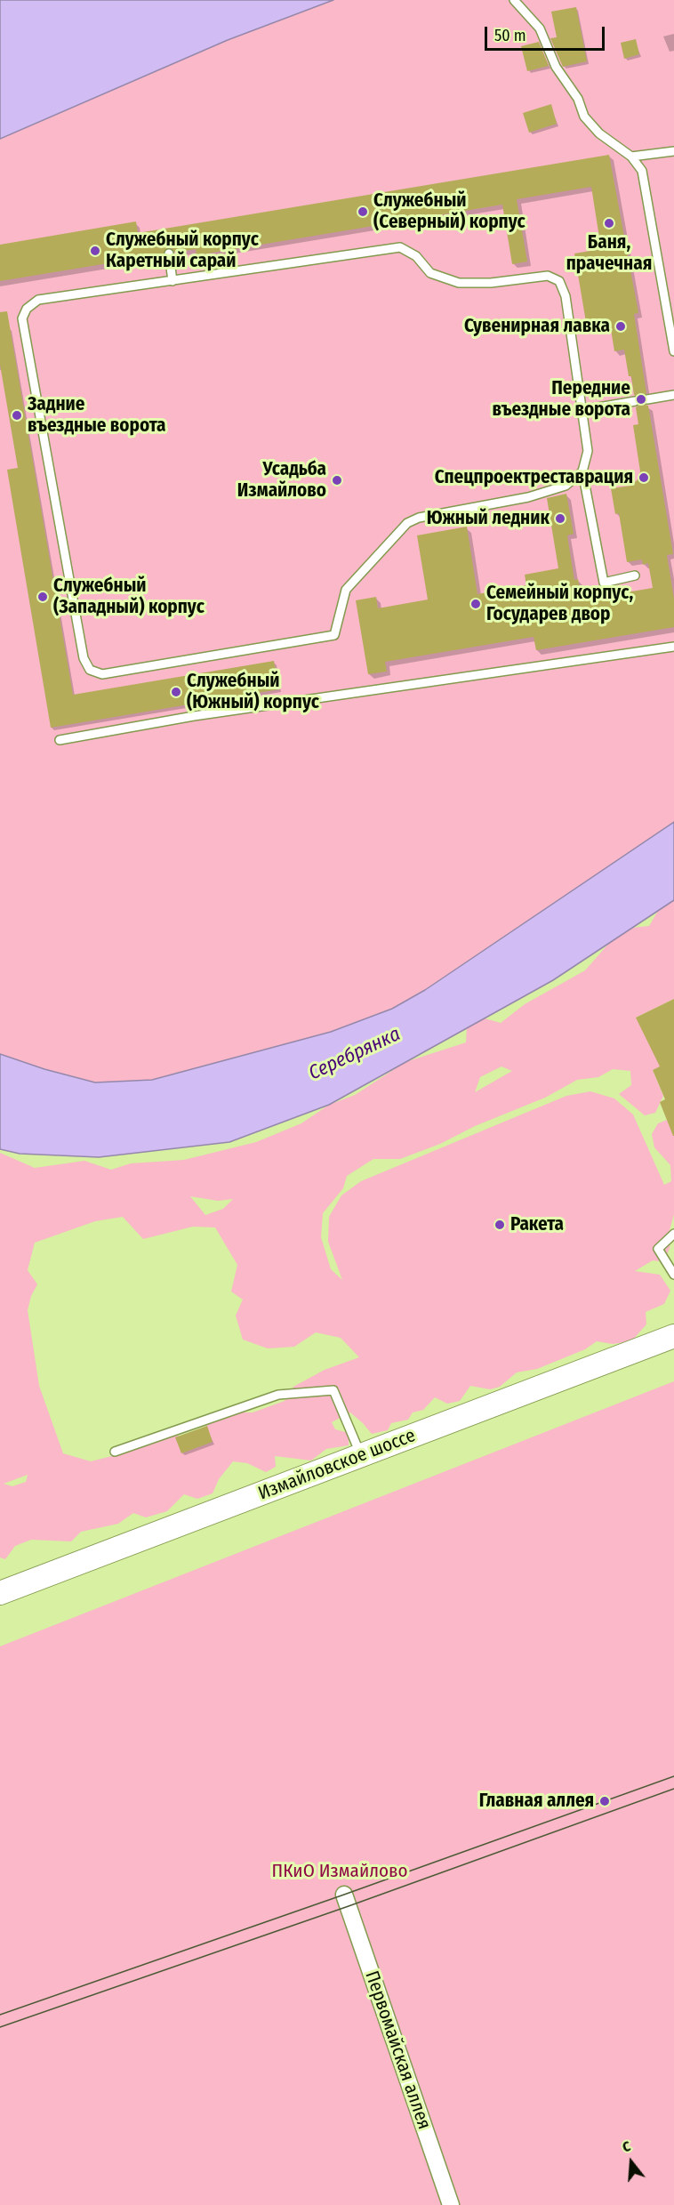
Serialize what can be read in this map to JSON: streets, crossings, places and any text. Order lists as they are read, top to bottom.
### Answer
{
  "streets": {
    "main road": ["Измайловское шоссе"],
    "street": ["Первомайская аллея"]
  },
  "water": ["Серебрянка"],
  "parks": ["ПКиО Измайлово"],
  "places": [
    "Служебный (Северный) корпус",
    "Баня, прачечная",
    "Служебный корпус Каретный сарай",
    "Сувенирная лавка",
    "Передние въездные ворота",
    "Задние въездные ворота",
    "Спецпроектреставрация",
    "Усадьба Измайлово",
    "Южный ледник",
    "Служебный (Западный) корпус",
    "Семейный корпус, Государев двор",
    "Служебный (Южный) корпус",
    "Ракета",
    "Главная аллея"
  ],
  "scale_bar": "50 m",
  "north": "top"
}
